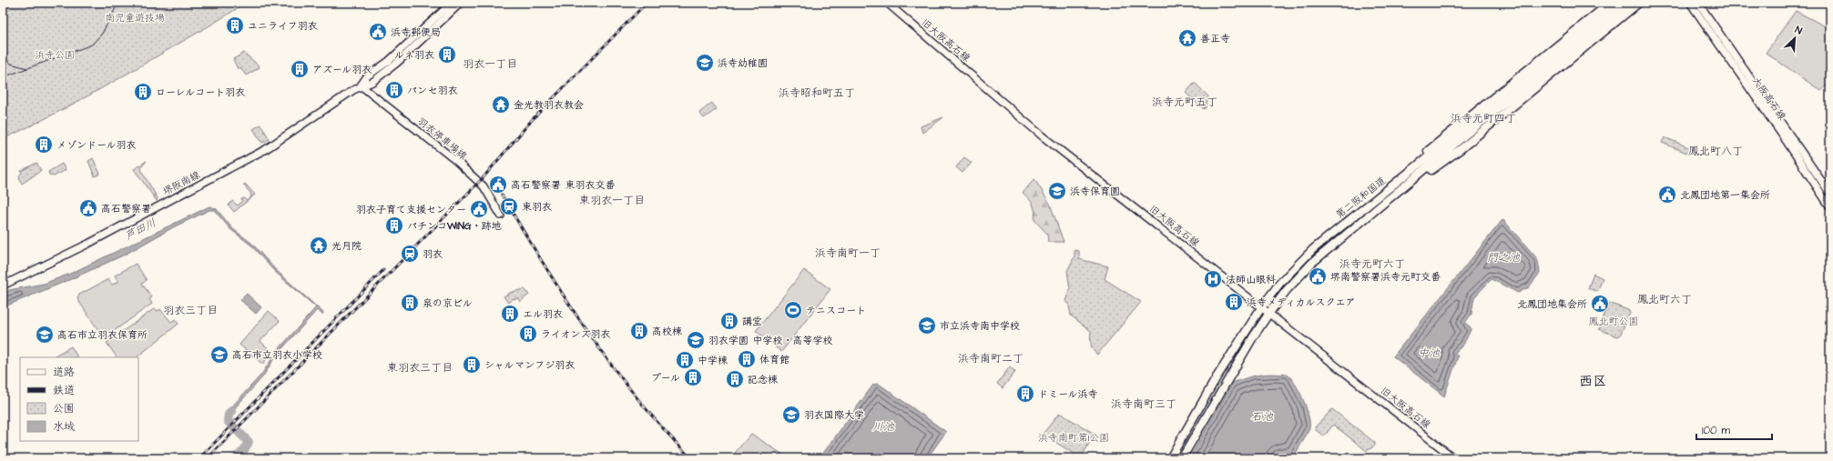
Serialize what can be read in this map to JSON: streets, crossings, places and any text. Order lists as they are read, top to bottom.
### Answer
{
  "streets": {
    "highway": ["第二阪和国道"],
    "main road": [
      "旧大阪高石線",
      "大阪高石線",
      "羽衣停車場線",
      "堺阪南線"
    ]
  },
  "crossings": [
    ["旧大阪高石線", "第二阪和国道"],
    ["羽衣停車場線", "堺阪南線"]
  ],
  "districts": [
    "羽衣一丁目",
    "浜寺昭和町五丁",
    "浜寺元町五丁",
    "浜寺元町四丁",
    "鳳北町八丁",
    "東羽衣一丁目",
    "浜寺南町一丁",
    "浜寺元町六丁",
    "鳳北町六丁",
    "羽衣三丁目",
    "浜寺南町二丁",
    "東羽衣三丁目",
    "西区",
    "浜寺南町三丁"
  ],
  "water": [
    "芦田川",
    "門之池",
    "中池",
    "石池",
    "川池"
  ],
  "parks": [
    "南児童遊技場",
    "浜寺公園",
    "鳳北町公園",
    "浜寺南町第1公園"
  ],
  "places": {
    "building": [
      "ユニライフ羽衣",
      "ルネ羽衣",
      "アズール羽衣",
      "パンセ羽衣",
      "ローレルコート羽衣",
      "メゾンドール羽衣",
      "パチンコWING・跡地",
      "浜寺メディカルスクエア",
      "泉の京ビル",
      "エル羽衣",
      "講堂",
      "高校棟",
      "ライオンズ羽衣",
      "体育館",
      "中学棟",
      "シャルマンフジ羽衣",
      "プール",
      "記念棟",
      "ドミール浜寺"
    ],
    "public building": [
      "浜寺郵便局",
      "高石警察署 東羽衣交番",
      "北鳳団地第一集会所",
      "高石警察署",
      "羽衣子育て支援センター",
      "堺南警察署浜寺元町交番",
      "北鳳団地集会所"
    ],
    "temple": ["善正寺", "金光教羽衣教会", "光月院"],
    "school or university": [
      "浜寺幼稚園",
      "浜寺保育園",
      "市立浜寺南中学校",
      "高石市立羽衣保育所",
      "羽衣学園 中学校・高等学校",
      "高石市立羽衣小学校",
      "羽衣国際大学"
    ],
    "station": ["東羽衣", "羽衣"],
    "hospital": ["法師山眼科"],
    "sports": ["テニスコート"]
  },
  "legend": [
    "道路",
    "鉄道",
    "公園",
    "水域"
  ],
  "scale_bar": "100 m",
  "north": "top right"
}
